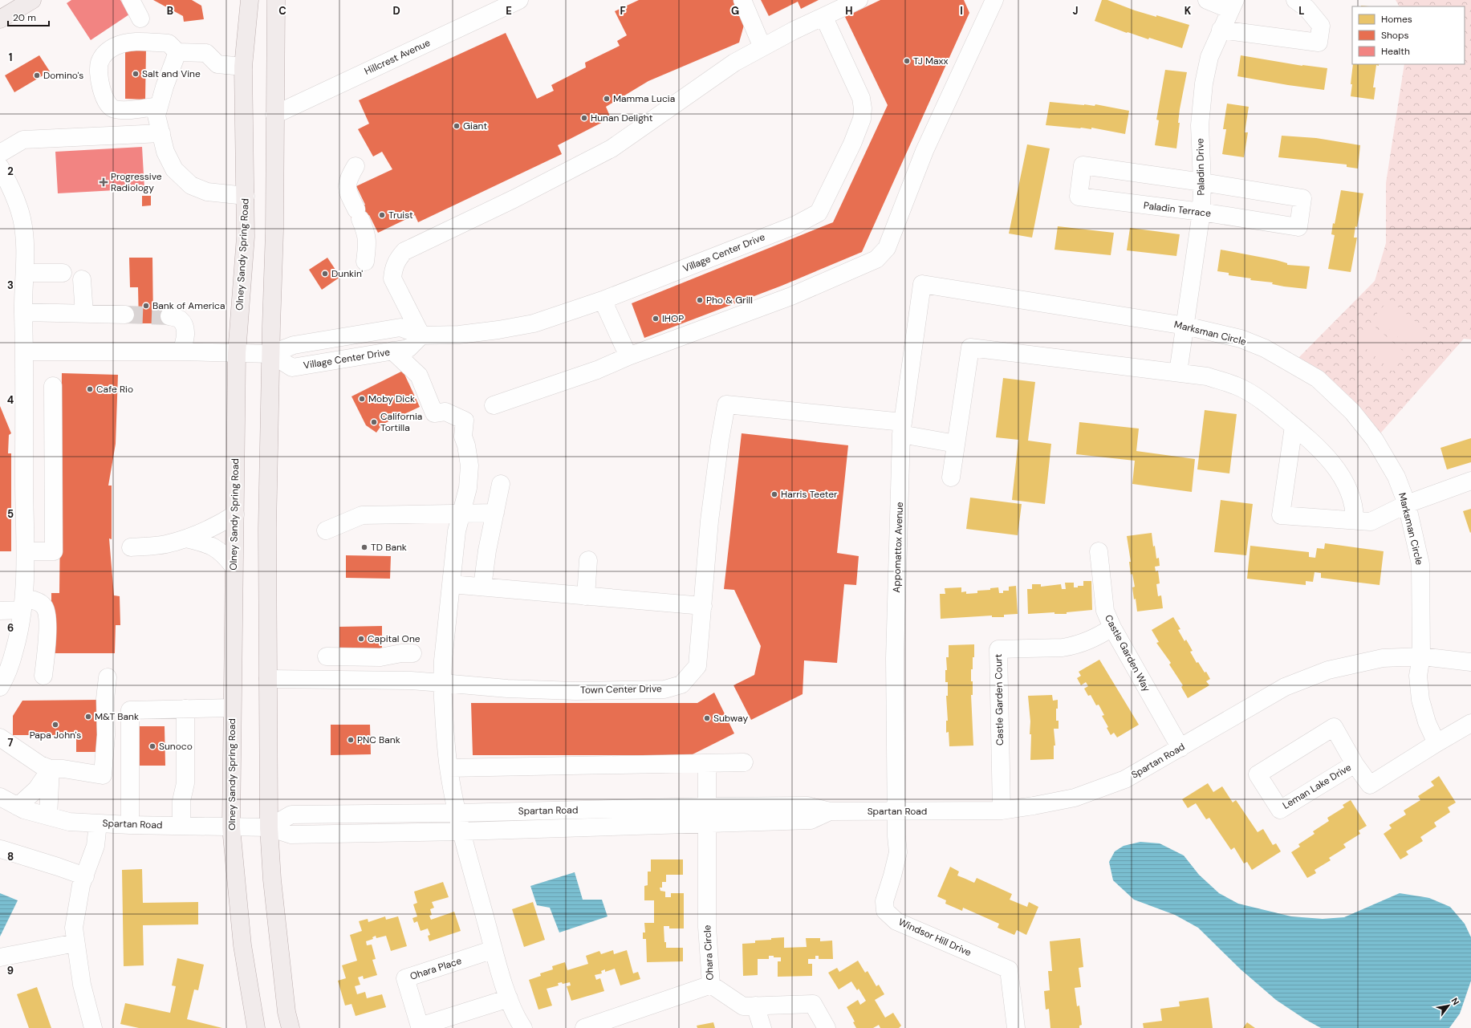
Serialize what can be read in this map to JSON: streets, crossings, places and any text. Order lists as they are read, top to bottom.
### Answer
{
  "streets": {
    "main road": ["Olney Sandy Spring Road"],
    "street": [
      "Hillcrest Avenue",
      "Paladin Drive",
      "Paladin Terrace",
      "Village Center Drive",
      "Marksman Circle",
      "Appomattox Avenue",
      "Castle Garden Way",
      "Town Center Drive",
      "Castle Garden Court",
      "Spartan Road",
      "Leman Lake Drive",
      "Windsor Hill Drive",
      "Ohara Circle",
      "Ohara Place"
    ]
  },
  "crossings": [
    ["Paladin Drive", "Paladin Terrace"],
    ["Paladin Drive", "Marksman Circle"],
    ["Village Center Drive", "Olney Sandy Spring Road"],
    ["Olney Sandy Spring Road", "Spartan Road"],
    ["Marksman Circle", "Appomattox Avenue"],
    ["Marksman Circle", "Spartan Road"],
    ["Appomattox Avenue", "Town Center Drive"],
    ["Appomattox Avenue", "Spartan Road"],
    ["Appomattox Avenue", "Windsor Hill Drive"],
    ["Castle Garden Way", "Castle Garden Court"],
    ["Castle Garden Way", "Spartan Road"],
    ["Castle Garden Court", "Spartan Road"],
    ["Spartan Road", "Windsor Hill Drive"],
    ["Spartan Road", "Ohara Circle"]
  ],
  "places": {
    "other": [
      "TJ Maxx",
      "Salt and Vine",
      "Domino's",
      "Mamma Lucia",
      "Hunan Delight",
      "Giant",
      "Truist",
      "Dunkin'",
      "Pho & Grill",
      "Bank of America",
      "IHOP",
      "Cafe Rio",
      "Moby Dick",
      "California Tortilla",
      "Harris Teeter",
      "TD Bank",
      "Capital One",
      "M&T Bank",
      "Subway",
      "Papa John's",
      "PNC Bank",
      "Sunoco"
    ],
    "health": ["Progressive Radiology"]
  },
  "legend": ["Homes", "Shops", "Health"],
  "scale_bar": "20 m",
  "north": "top right",
  "grid": {
    "columns": [
      "B",
      "C",
      "D",
      "E",
      "F",
      "G",
      "H",
      "I",
      "J",
      "K",
      "L"
    ],
    "rows": [
      "1",
      "2",
      "3",
      "4",
      "5",
      "6",
      "7",
      "8",
      "9"
    ]
  }
}
